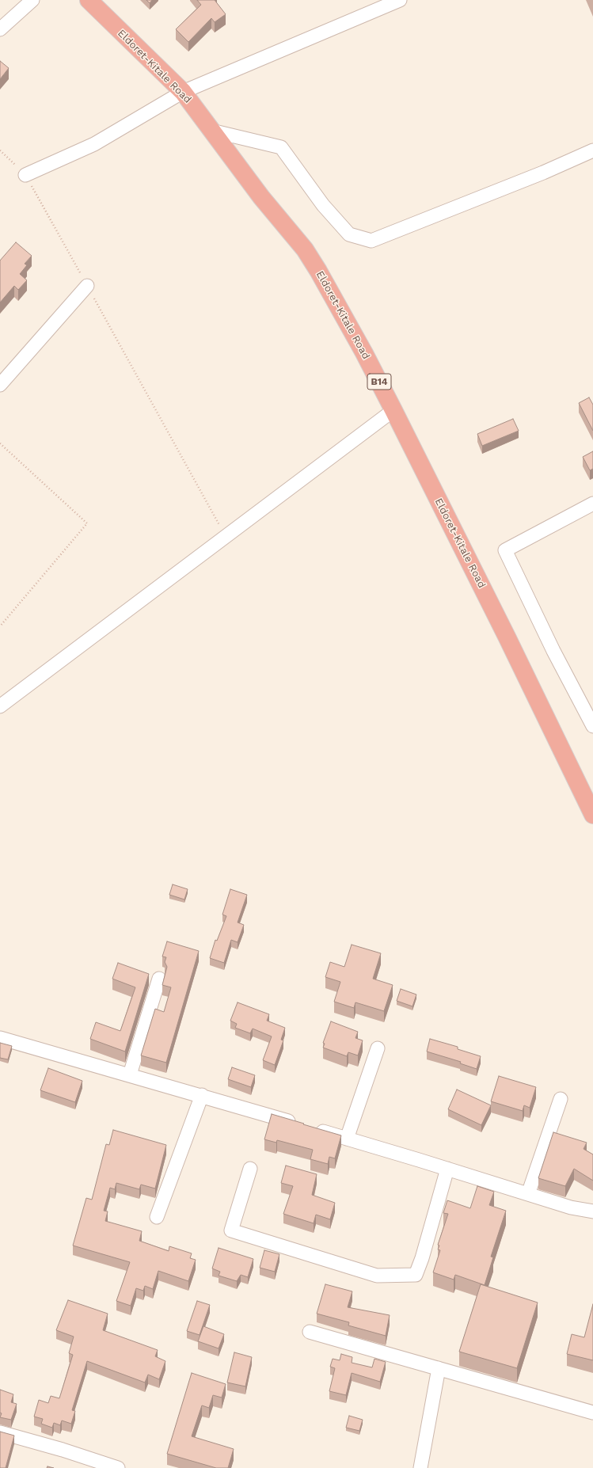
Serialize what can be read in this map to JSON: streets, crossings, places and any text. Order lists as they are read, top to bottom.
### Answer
{
  "streets": {
    "highway": ["Eldoret-Kitale Road", "B14"]
  }
}
